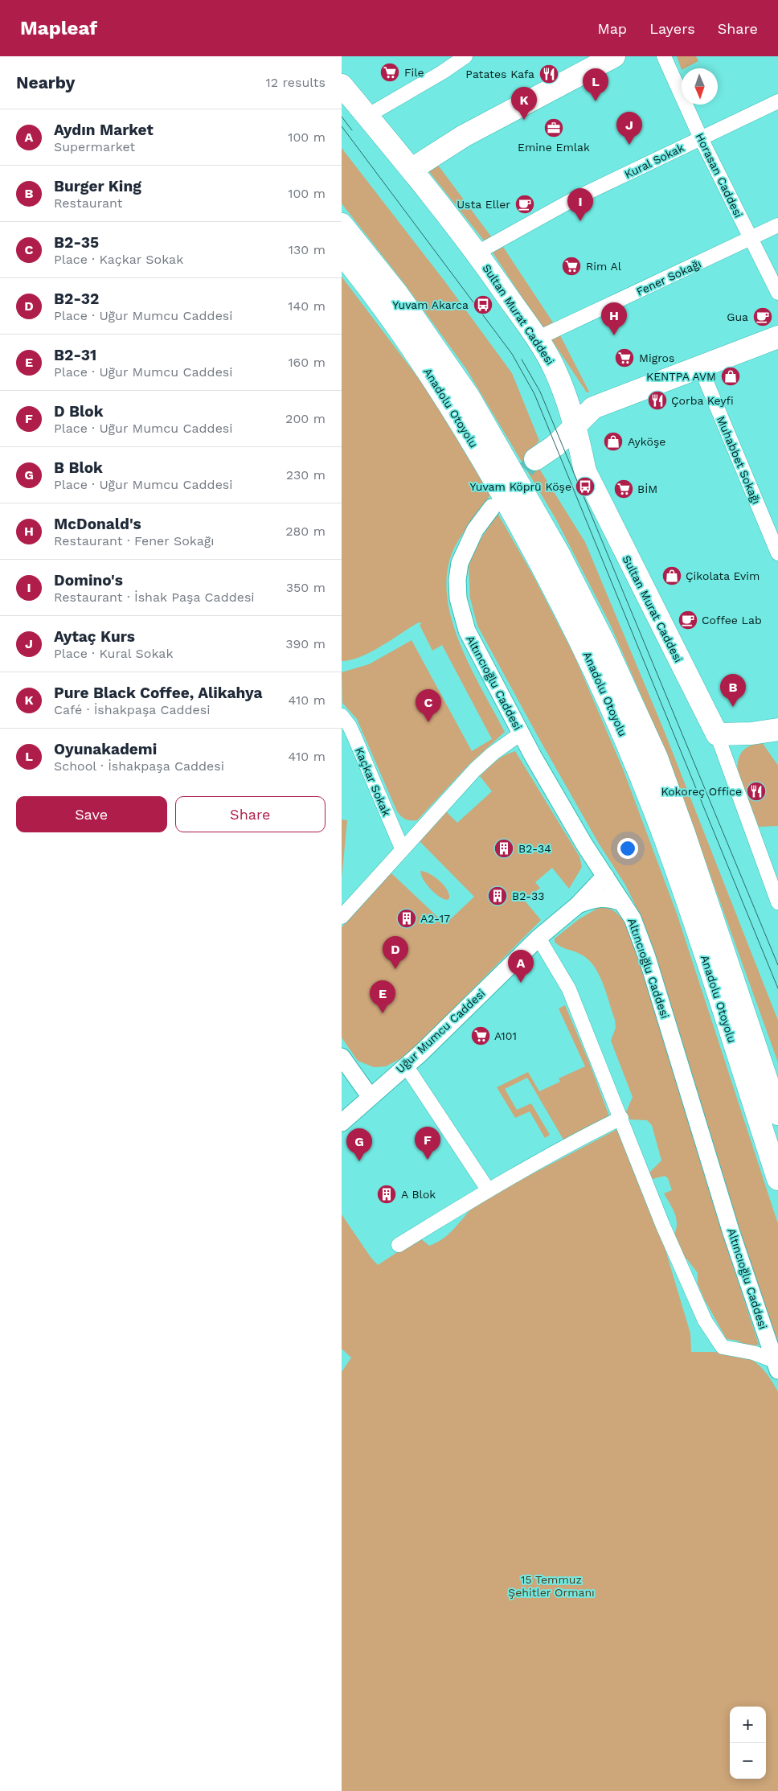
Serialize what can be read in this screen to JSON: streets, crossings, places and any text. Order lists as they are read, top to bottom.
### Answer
{
  "streets": {
    "main road": ["Sultan Murat Caddesi", "Anadolu Otoyolu"],
    "street": [
      "Kural Sokak",
      "Horasan Caddesi",
      "Fener Sokağı",
      "Muhabbet Sokağı",
      "Altıncıoğlu Caddesi",
      "Kaçkar Sokak",
      "Uğur Mumcu Caddesi"
    ]
  },
  "crossings": [
    ["Kural Sokak", "Horasan Caddesi"],
    ["Kural Sokak", "Sultan Murat Caddesi"],
    ["Horasan Caddesi", "Fener Sokağı"],
    ["Fener Sokağı", "Sultan Murat Caddesi"]
  ],
  "parks": ["15 Temmuz Şehitler Ormanı"],
  "places": {
    "supermarket": [
      "File",
      "Rim Al",
      "Migros",
      "BİM",
      "A101"
    ],
    "restaurant": ["Patates Kafa", "Çorba Keyfi", "Kokoreç Office"],
    "office": ["Emine Emlak"],
    "cafe": ["Usta Eller", "Gua", "Coffee Lab"],
    "bus stop": ["Yuvam Akarca", "Yuvam Köprü Köşe"],
    "shop": ["KENTPA AVM", "Ayköşe", "Çikolata Evim"],
    "building": [
      "B2-34",
      "B2-33",
      "A2-17",
      "A Blok"
    ]
  },
  "north": "bottom",
  "page": {
    "header": "Mapleaf",
    "nav": ["Map", "Layers", "Share"],
    "heading": ["Nearby", "12 results"],
    "pins": [
      "L",
      "K",
      "J",
      "I",
      "H",
      "B",
      "C",
      "D",
      "A",
      "E",
      "F",
      "G"
    ],
    "list": [
      {
        "mark": "A",
        "name": "Aydın Market",
        "note": "Supermarket",
        "value": "100 m"
      },
      {
        "mark": "B",
        "name": "Burger King",
        "note": "Restaurant",
        "value": "100 m"
      },
      {
        "mark": "C",
        "name": "B2-35",
        "note": "Place · Kaçkar Sokak",
        "value": "130 m"
      },
      {
        "mark": "D",
        "name": "B2-32",
        "note": "Place · Uğur Mumcu Caddesi",
        "value": "140 m"
      },
      {
        "mark": "E",
        "name": "B2-31",
        "note": "Place · Uğur Mumcu Caddesi",
        "value": "160 m"
      },
      {
        "mark": "F",
        "name": "D Blok",
        "note": "Place · Uğur Mumcu Caddesi",
        "value": "200 m"
      },
      {
        "mark": "G",
        "name": "B Blok",
        "note": "Place · Uğur Mumcu Caddesi",
        "value": "230 m"
      },
      {
        "mark": "H",
        "name": "McDonald's",
        "note": "Restaurant · Fener Sokağı",
        "value": "280 m"
      },
      {
        "mark": "I",
        "name": "Domino's",
        "note": "Restaurant · İshak Paşa Caddesi",
        "value": "350 m"
      },
      {
        "mark": "J",
        "name": "Aytaç Kurs",
        "note": "Place · Kural Sokak",
        "value": "390 m"
      },
      {
        "mark": "K",
        "name": "Pure Black Coffee, Alikahya",
        "note": "Café · İshakpaşa Caddesi",
        "value": "410 m"
      },
      {
        "mark": "L",
        "name": "Oyunakademi",
        "note": "School · İshakpaşa Caddesi",
        "value": "410 m"
      }
    ],
    "buttons": ["Save", "Share"],
    "map_buttons": ["+", "−"]
  }
}
